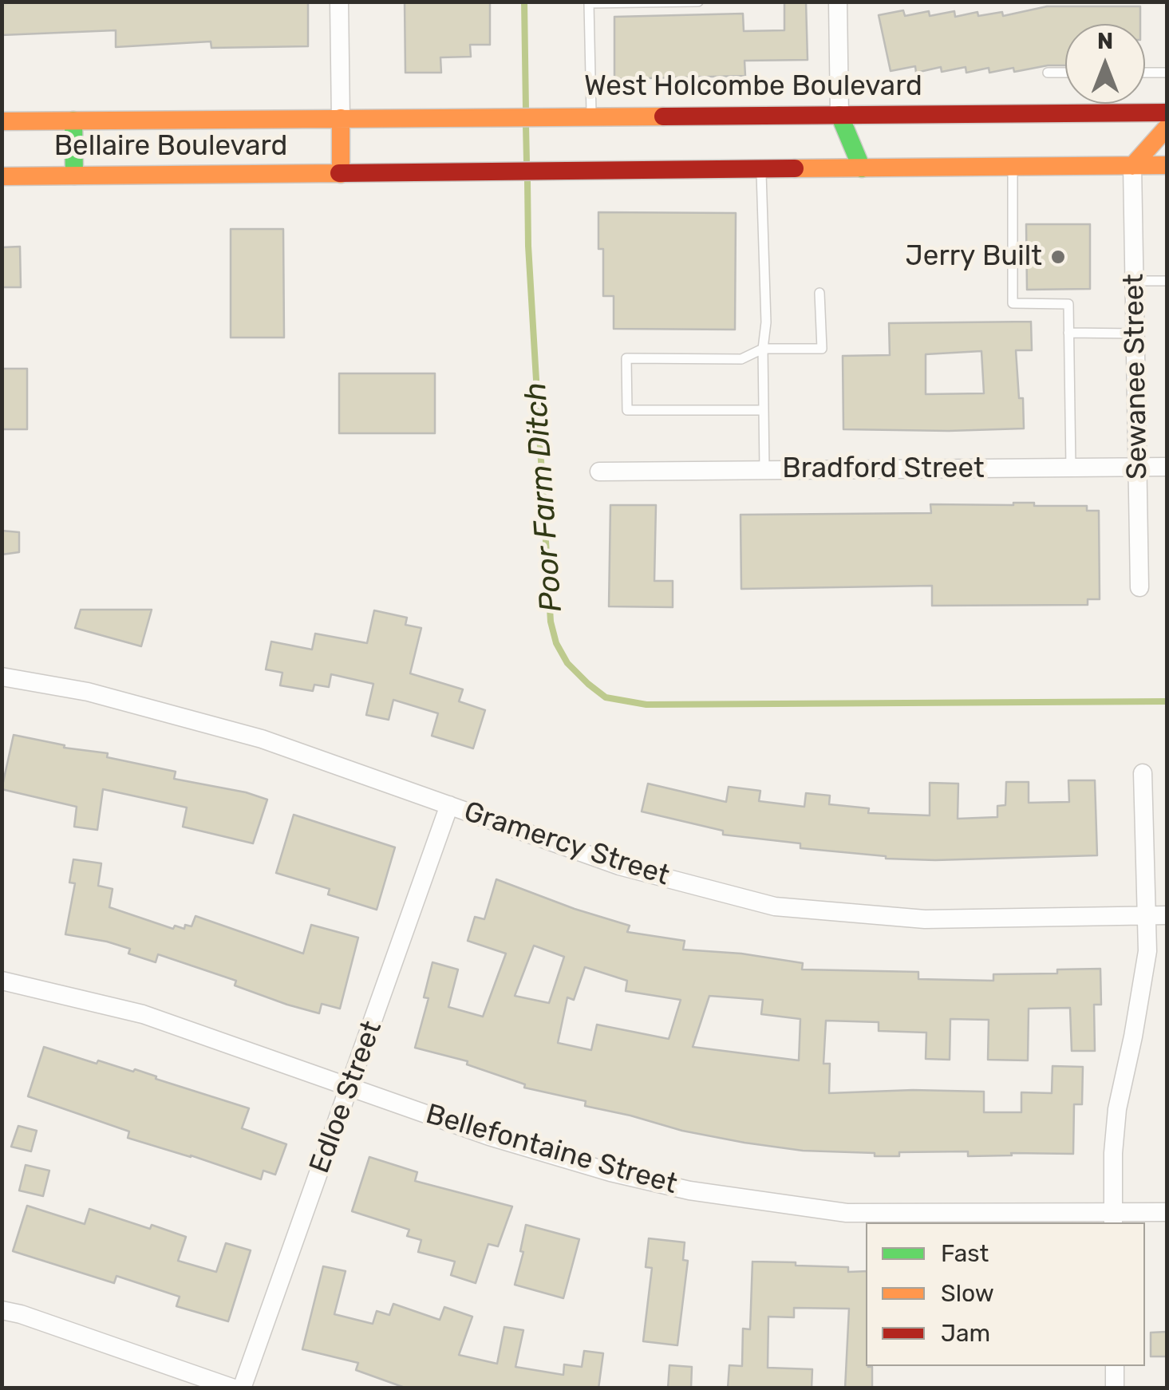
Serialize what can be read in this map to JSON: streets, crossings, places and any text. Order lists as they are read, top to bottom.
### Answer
{
  "streets": {
    "main road": ["West Holcombe Boulevard", "Bellaire Boulevard"],
    "street": [
      "Sewanee Street",
      "Bradford Street",
      "Gramercy Street",
      "Edloe Street",
      "Bellefontaine Street"
    ]
  },
  "crossings": [
    ["West Holcombe Boulevard", "Bellaire Boulevard"],
    ["Sewanee Street", "Bradford Street"],
    ["Gramercy Street", "Edloe Street"],
    ["Edloe Street", "Bellefontaine Street"]
  ],
  "water": ["Poor Farm Ditch"],
  "places": ["Jerry Built"],
  "legend": ["Fast", "Slow", "Jam"],
  "north": "top"
}
